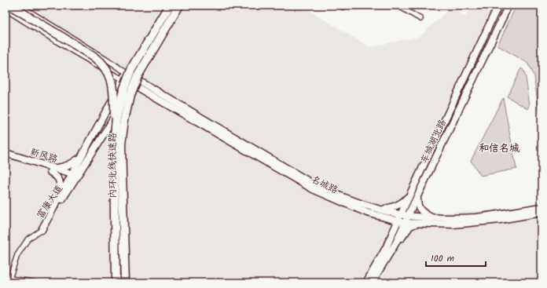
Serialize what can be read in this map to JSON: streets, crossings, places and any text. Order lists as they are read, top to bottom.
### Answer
{
  "streets": {
    "highway": ["内环北线快速路"],
    "main road": [
      "车城湖北路",
      "新风路",
      "名城路",
      "富康大道"
    ]
  },
  "crossings": [
    ["车城湖北路", "名城路"],
    ["新风路", "富康大道"],
    ["名城路", "富康大道"]
  ],
  "districts": ["和信名城"],
  "scale_bar": "100 m"
}
